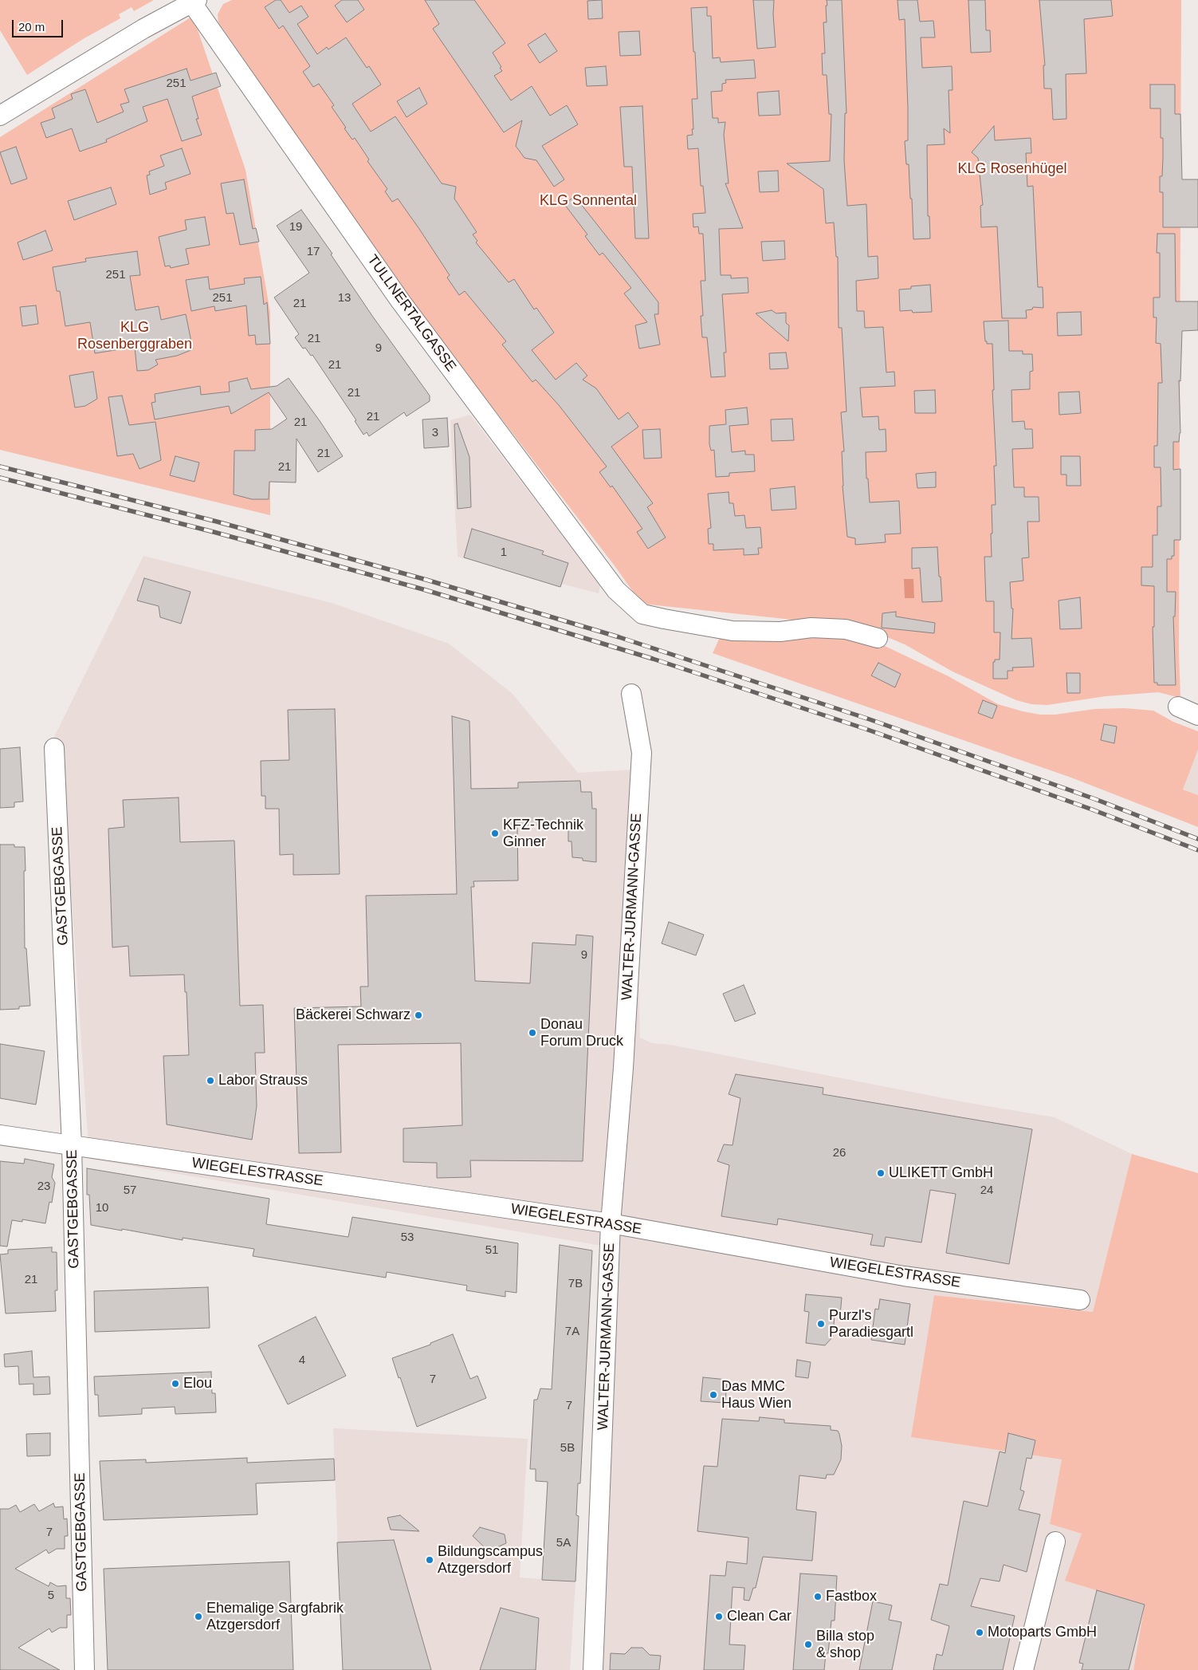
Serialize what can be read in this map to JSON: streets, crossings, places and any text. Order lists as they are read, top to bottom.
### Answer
{
  "streets": {
    "street": [
      "TULLNERTALGASSE",
      "GASTGEBGASSE",
      "WALTER-JURMANN-GASSE",
      "WIEGELESTRASSE"
    ]
  },
  "crossings": [
    ["GASTGEBGASSE", "WIEGELESTRASSE"],
    ["WALTER-JURMANN-GASSE", "WIEGELESTRASSE"]
  ],
  "parks": ["KLG Rosenhügel", "KLG Sonnental", "KLG Rosenberggraben"],
  "places": [
    "KFZ-Technik Ginner",
    "Bäckerei Schwarz",
    "Donau Forum Druck",
    "Labor Strauss",
    "ULIKETT GmbH",
    "Purzl's Paradiesgartl",
    "Elou",
    "Das MMC Haus Wien",
    "Bildungscampus Atzgersdorf",
    "Fastbox",
    "Ehemalige Sargfabrik Atzgersdorf",
    "Clean Car",
    "Motoparts GmbH",
    "Billa stop & shop"
  ],
  "house_numbers": [
    "251",
    "19",
    "17",
    "251",
    "251",
    "13",
    "21",
    "21",
    "9",
    "21",
    "21",
    "21",
    "21",
    "3",
    "21",
    "21",
    "1",
    "9",
    "26",
    "23",
    "57",
    "24",
    "10",
    "53",
    "51",
    "21",
    "7B",
    "7A",
    "4",
    "7",
    "7",
    "5B",
    "7",
    "5A",
    "5"
  ],
  "scale_bar": "20 m"
}
